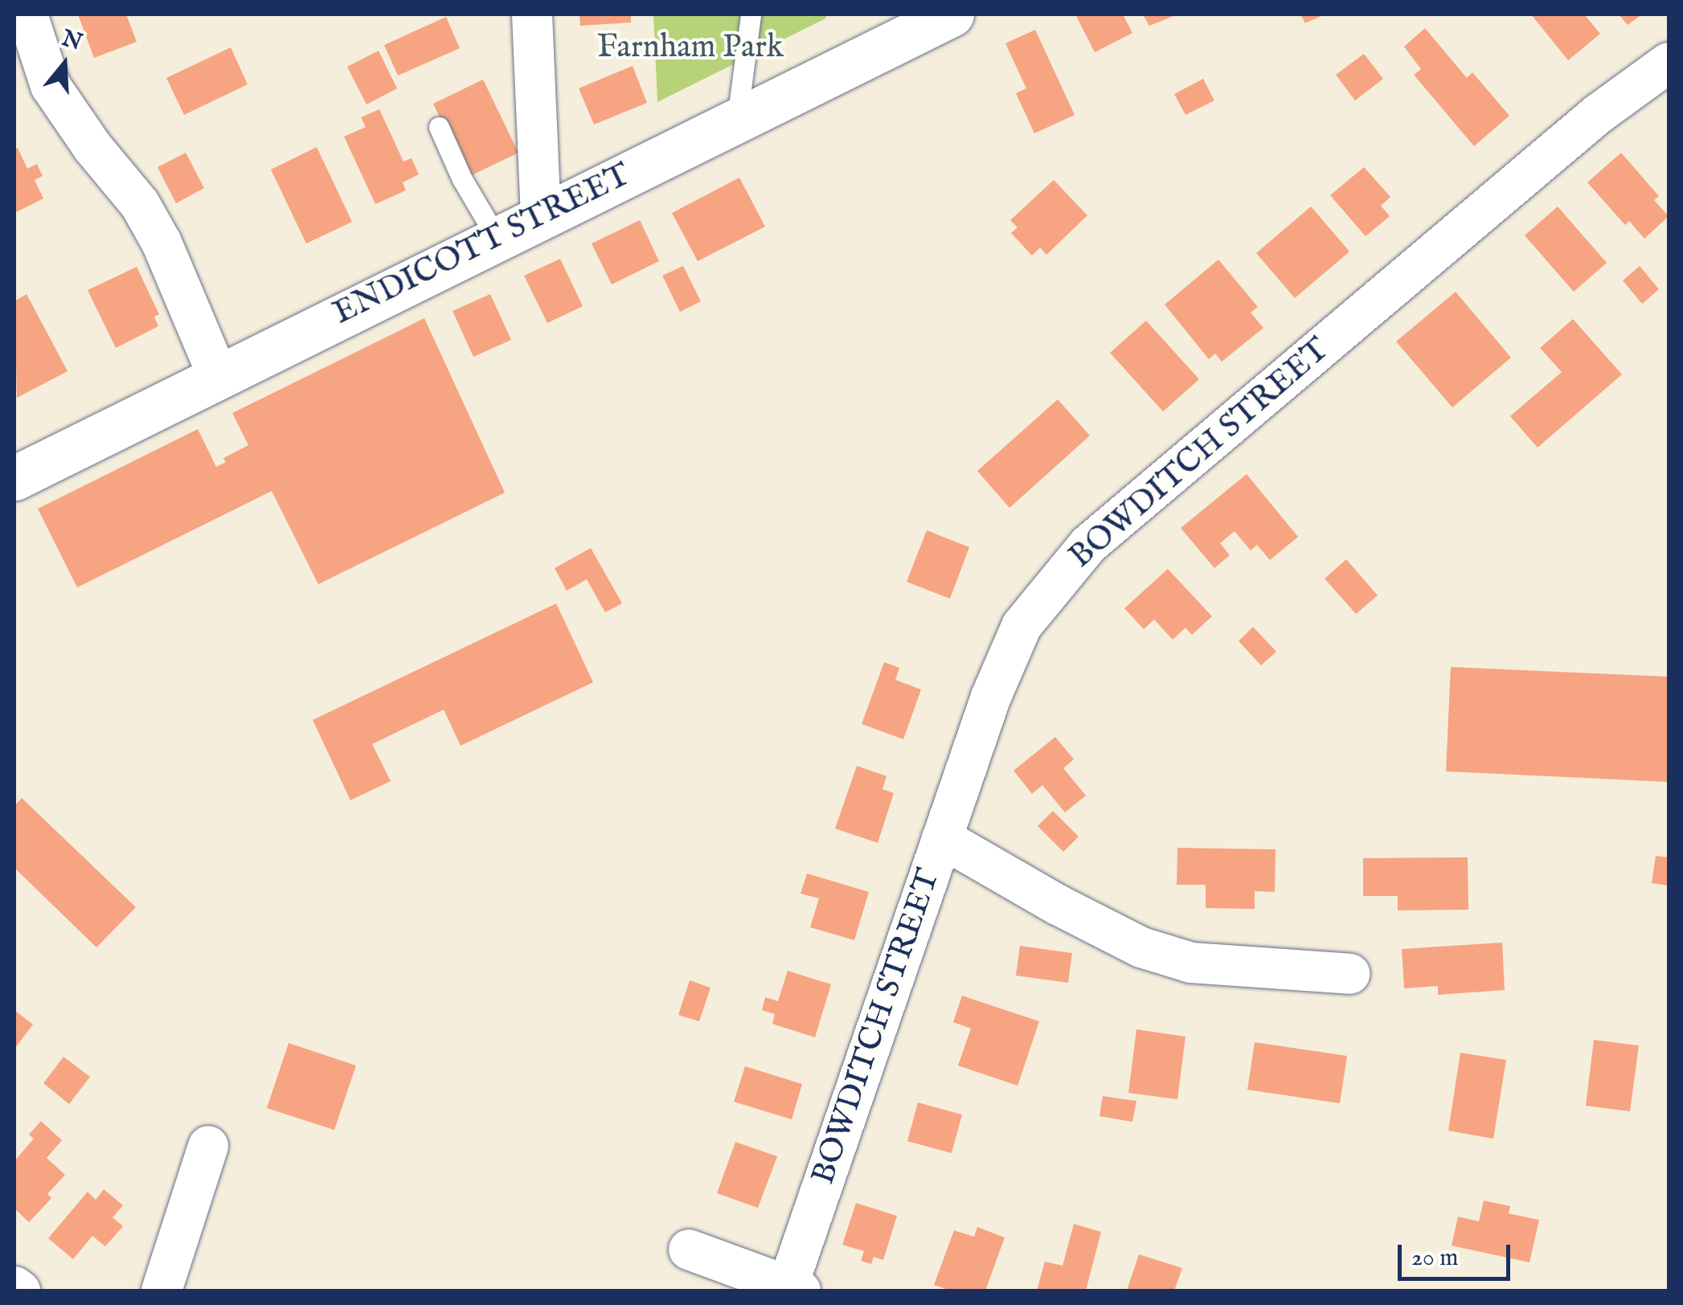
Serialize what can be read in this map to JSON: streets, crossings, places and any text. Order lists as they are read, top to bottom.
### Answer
{
  "streets": {
    "street": ["ENDICOTT STREET", "BOWDITCH STREET"]
  },
  "parks": ["Farnham Park"],
  "scale_bar": "20 m",
  "north": "top"
}
